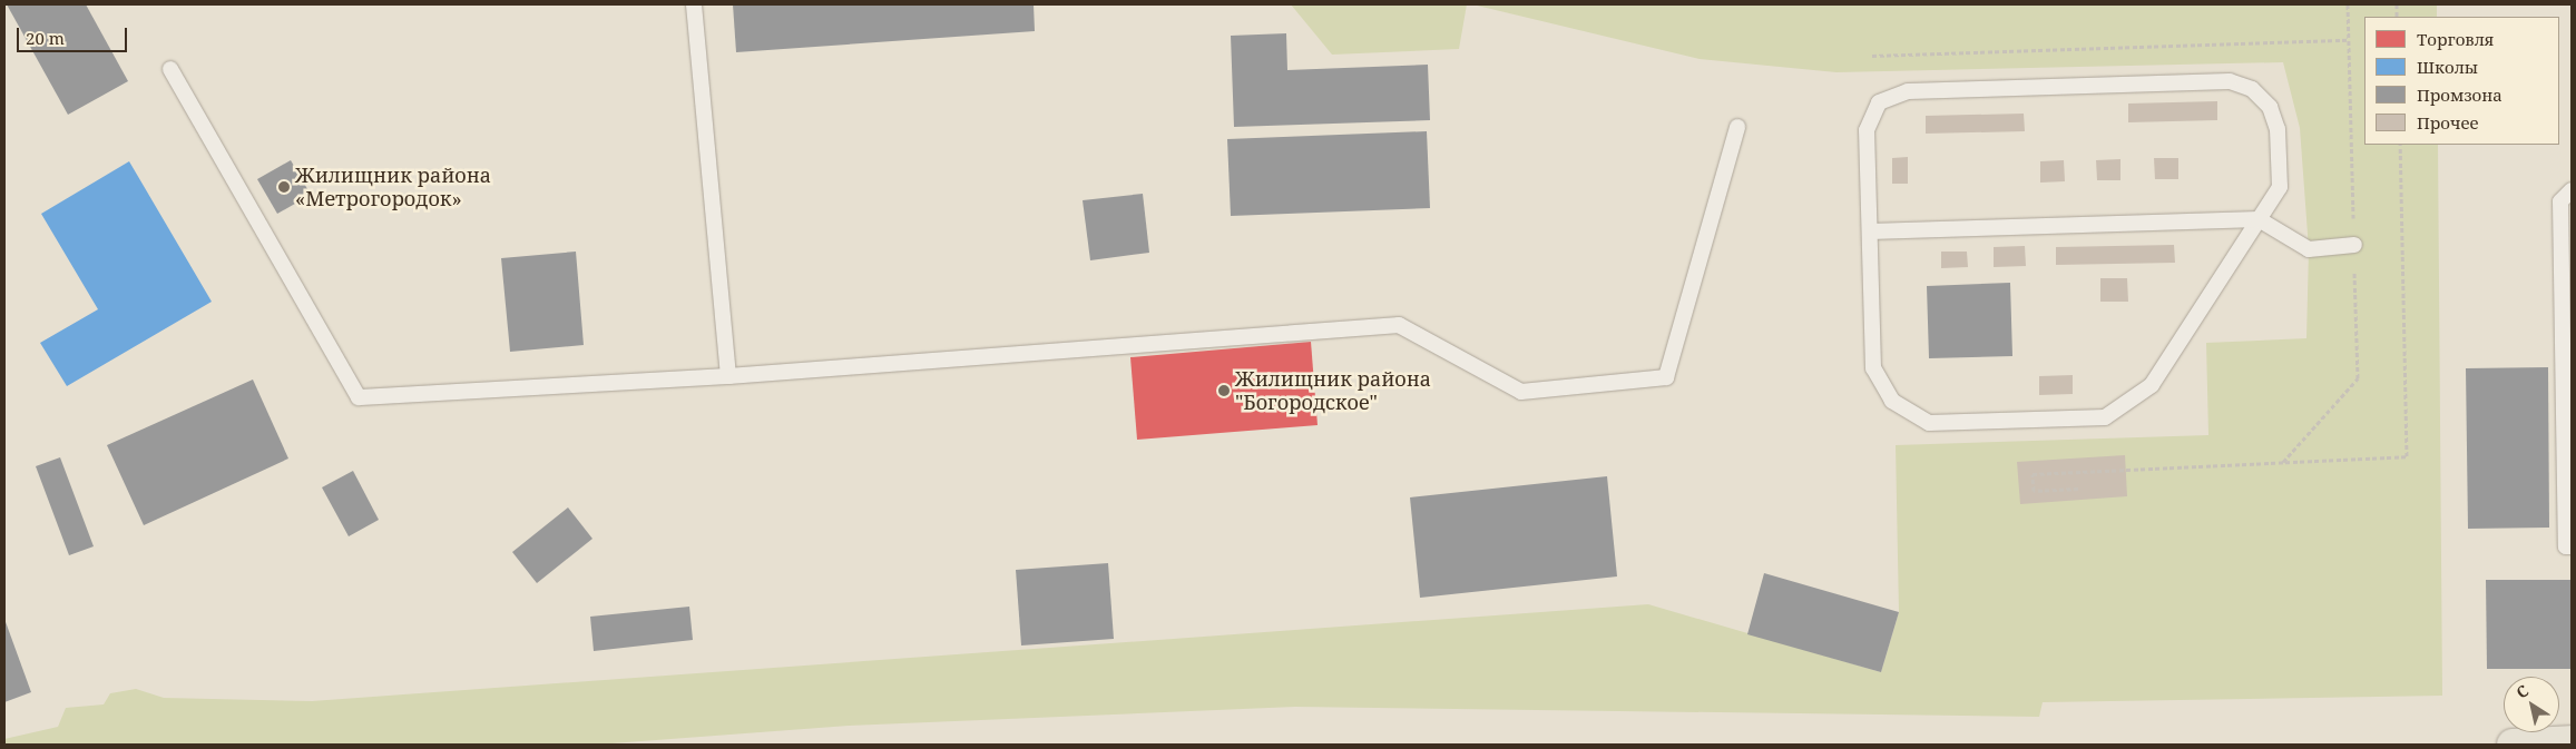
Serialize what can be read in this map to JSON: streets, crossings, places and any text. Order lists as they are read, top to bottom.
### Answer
{
  "places": ["Жилищник района «Метрогородок»", "Жилищник района \"Богородское\""],
  "legend": [
    "Торговля",
    "Школы",
    "Промзона",
    "Прочее"
  ],
  "scale_bar": "20 m",
  "north": "top left"
}
